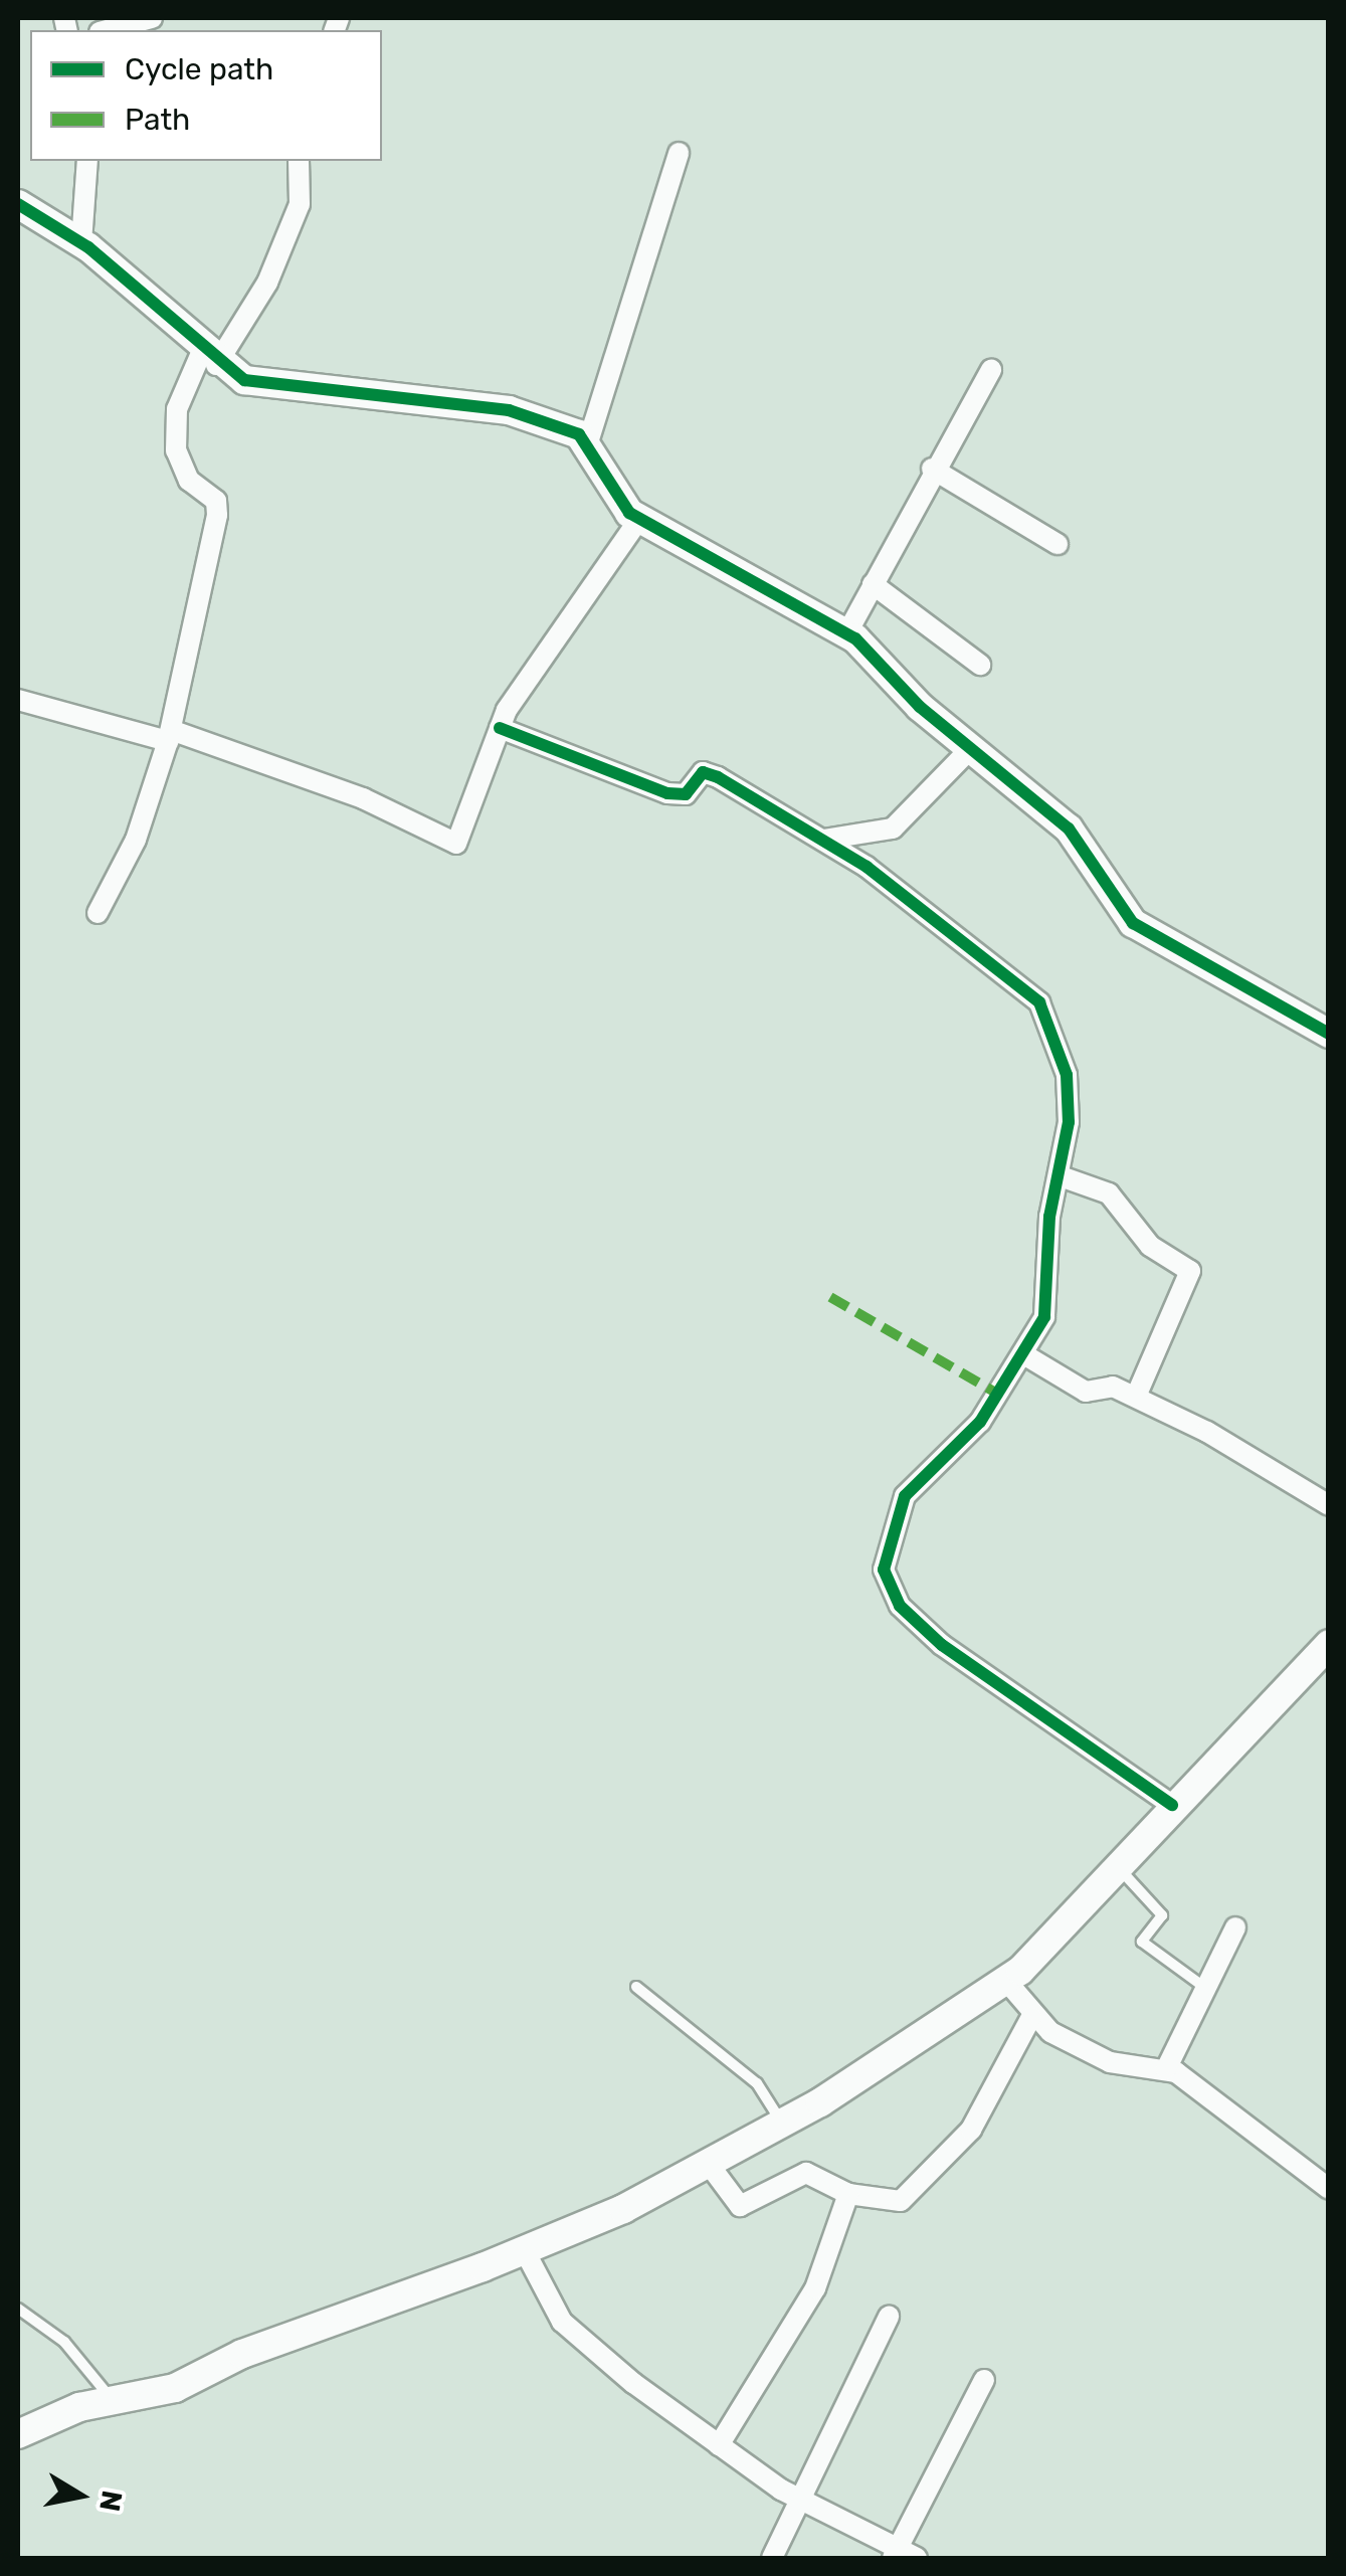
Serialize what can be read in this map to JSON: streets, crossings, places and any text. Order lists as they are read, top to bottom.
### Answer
{
  "legend": ["Cycle path", "Path"],
  "north": "right"
}
